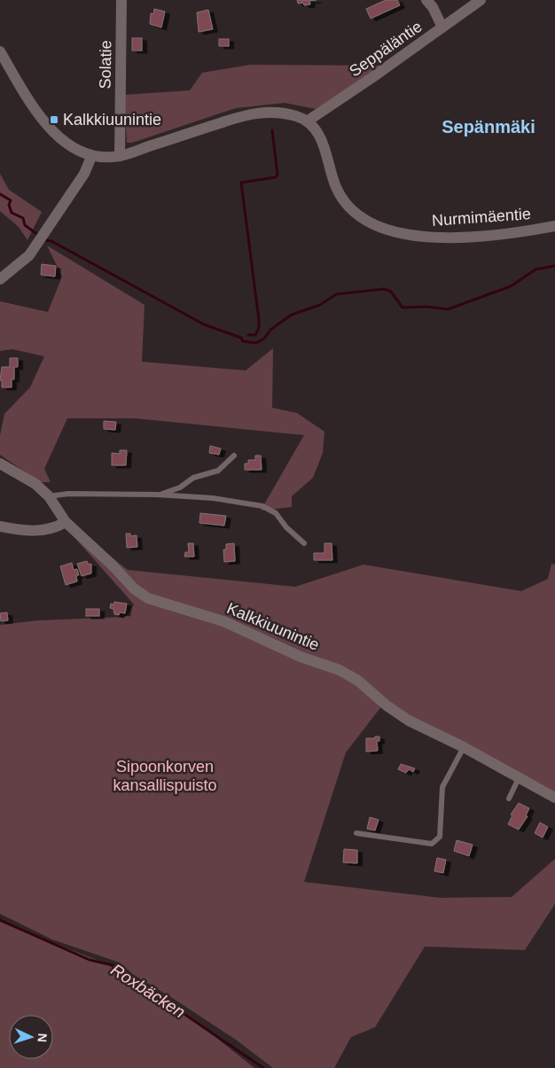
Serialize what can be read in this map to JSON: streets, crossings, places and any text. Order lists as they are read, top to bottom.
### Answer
{
  "streets": {
    "street": [
      "Seppäläntie",
      "Solatie",
      "Nurmimäentie",
      "Kalkkiuunintie"
    ]
  },
  "crossings": [
    ["Seppäläntie", "Nurmimäentie"]
  ],
  "districts": ["Sepänmäki"],
  "water": ["Roxbäcken"],
  "parks": ["Sipoonkorven kansallispuisto"],
  "places": {
    "transit": ["Kalkkiuunintie"]
  },
  "north": "right"
}
